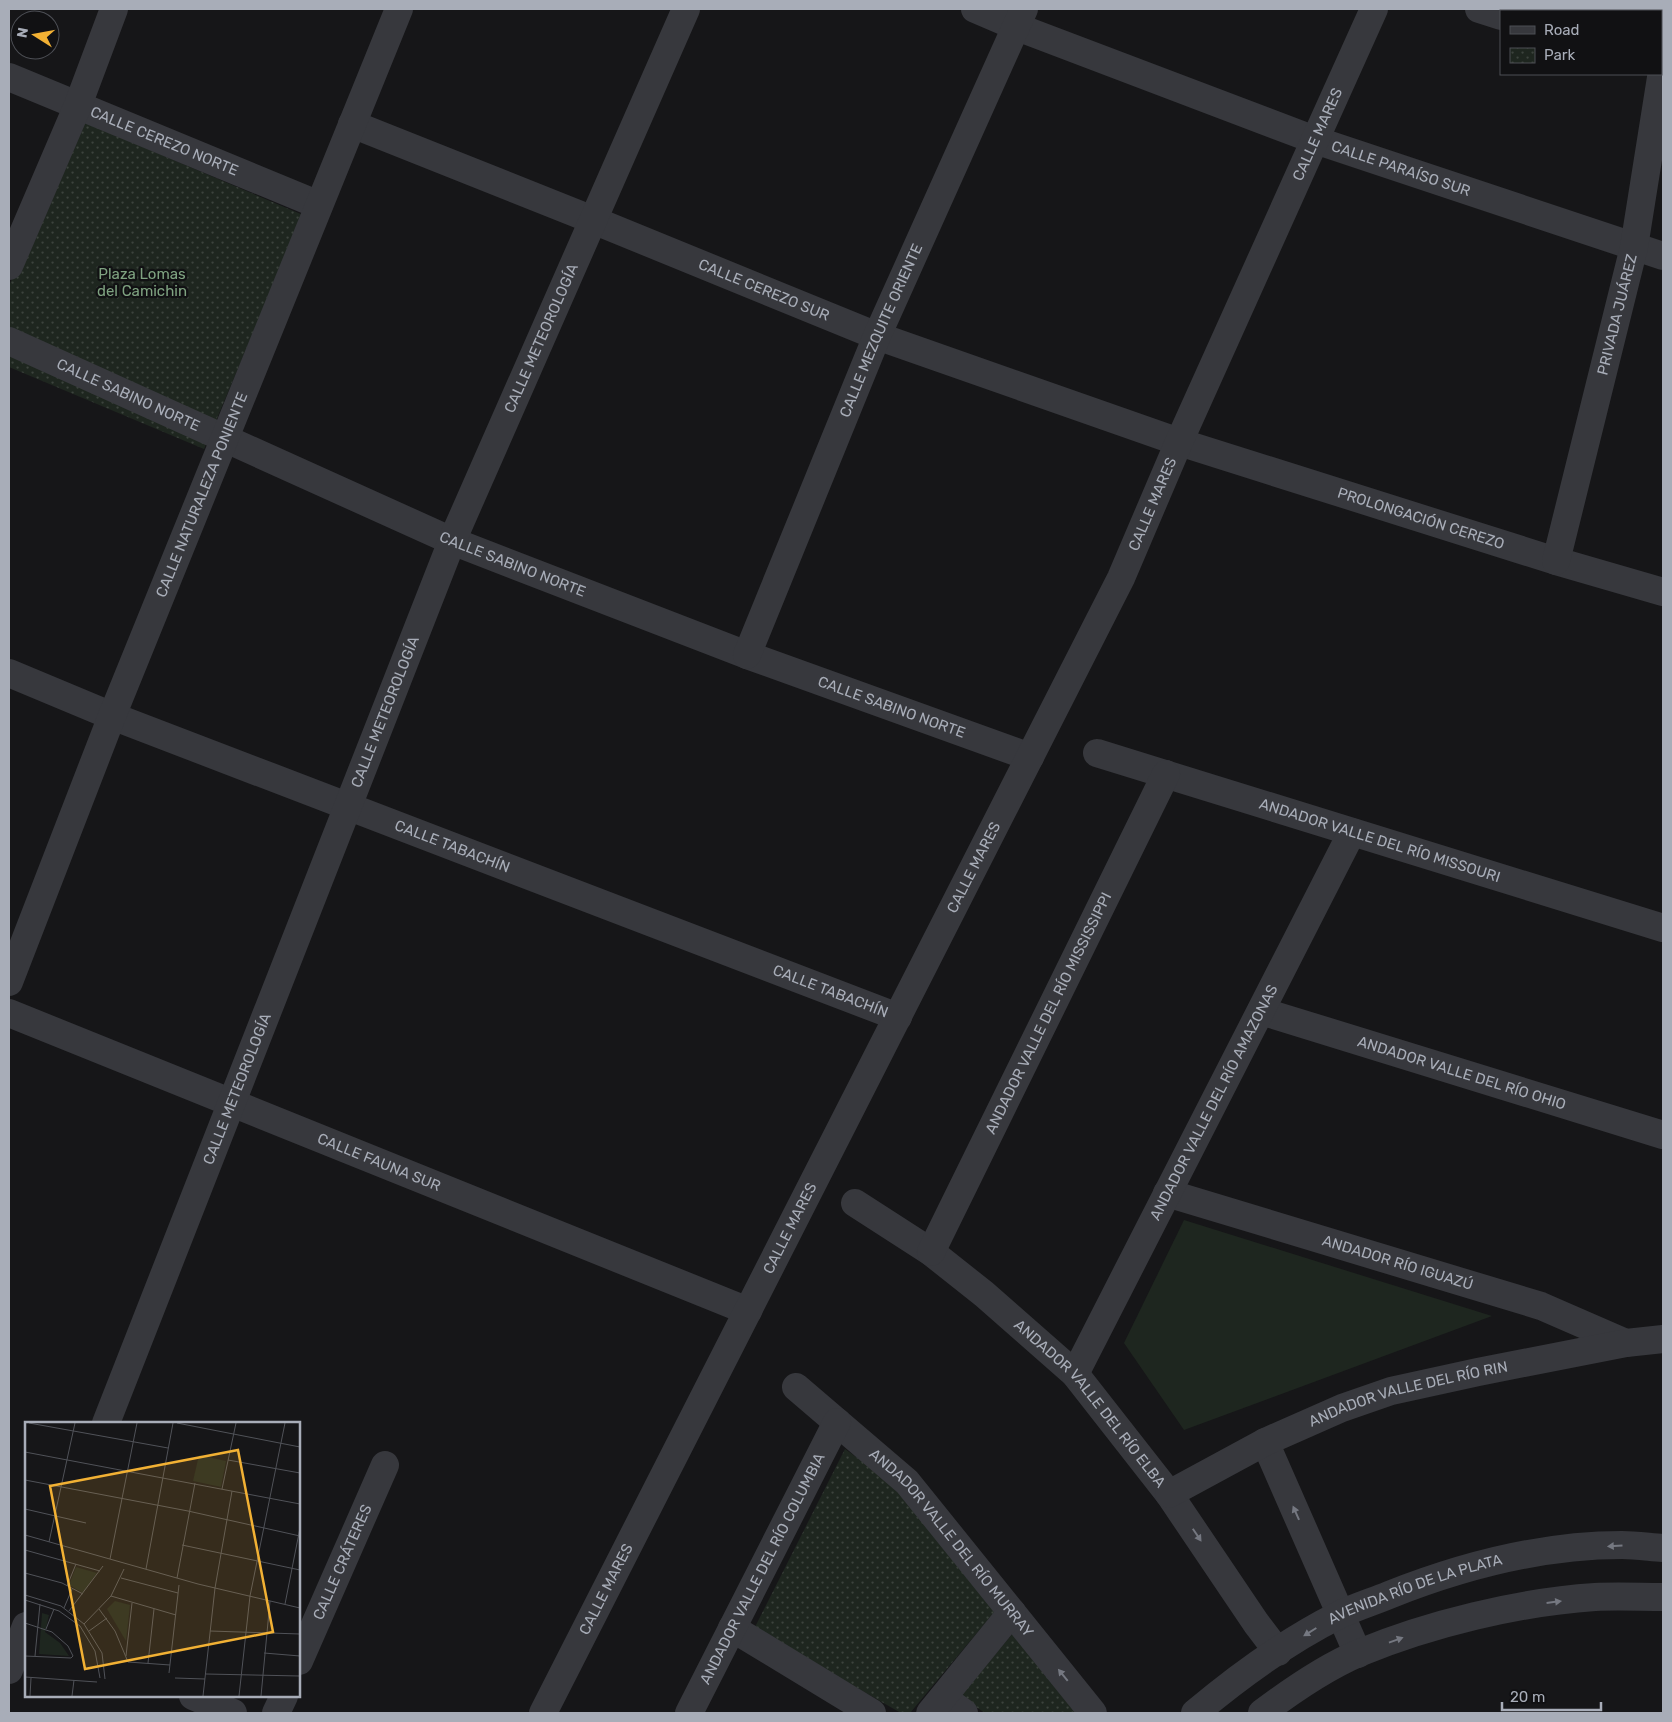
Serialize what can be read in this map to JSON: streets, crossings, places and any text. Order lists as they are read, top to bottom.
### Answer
{
  "streets": {
    "street": [
      "CALLE MARES",
      "CALLE CEREZO NORTE",
      "CALLE PARAÍSO SUR",
      "CALLE CEREZO SUR",
      "PRIVADA JUÁREZ",
      "CALLE MEZQUITE ORIENTE",
      "CALLE METEOROLOGÍA",
      "CALLE SABINO NORTE",
      "CALLE NATURALEZA PONIENTE",
      "PROLONGACIÓN CEREZO",
      "ANDADOR VALLE DEL RÍO MISSOURI",
      "CALLE TABACHÍN",
      "ANDADOR VALLE DEL RÍO MISSISSIPPI",
      "ANDADOR VALLE DEL RÍO OHIO",
      "ANDADOR VALLE DEL RÍO AMAZONAS",
      "CALLE FAUNA SUR",
      "ANDADOR RÍO IGUAZÚ",
      "ANDADOR VALLE DEL RÍO RIN",
      "ANDADOR VALLE DEL RÍO ELBA",
      "ANDADOR VALLE DEL RÍO MURRAY",
      "CALLE CRÁTERES",
      "ANDADOR VALLE DEL RÍO COLUMBIA",
      "AVENIDA RÍO DE LA PLATA"
    ]
  },
  "crossings": [
    ["CALLE MARES", "CALLE PARAÍSO SUR"],
    ["CALLE MARES", "CALLE CEREZO SUR"],
    ["CALLE MARES", "CALLE SABINO NORTE"],
    ["CALLE MARES", "PROLONGACIÓN CEREZO"],
    ["CALLE MARES", "CALLE TABACHÍN"],
    ["CALLE MARES", "CALLE FAUNA SUR"],
    ["CALLE CEREZO NORTE", "CALLE NATURALEZA PONIENTE"],
    ["CALLE PARAÍSO SUR", "PRIVADA JUÁREZ"],
    ["CALLE PARAÍSO SUR", "CALLE MEZQUITE ORIENTE"],
    ["CALLE CEREZO SUR", "CALLE MEZQUITE ORIENTE"],
    ["CALLE CEREZO SUR", "CALLE METEOROLOGÍA"],
    ["CALLE CEREZO SUR", "CALLE NATURALEZA PONIENTE"],
    ["CALLE CEREZO SUR", "PROLONGACIÓN CEREZO"],
    ["PRIVADA JUÁREZ", "PROLONGACIÓN CEREZO"],
    ["CALLE MEZQUITE ORIENTE", "CALLE SABINO NORTE"],
    ["CALLE METEOROLOGÍA", "CALLE SABINO NORTE"],
    ["CALLE METEOROLOGÍA", "CALLE TABACHÍN"],
    ["CALLE METEOROLOGÍA", "CALLE FAUNA SUR"],
    ["CALLE SABINO NORTE", "CALLE NATURALEZA PONIENTE"],
    ["CALLE NATURALEZA PONIENTE", "CALLE TABACHÍN"],
    ["ANDADOR VALLE DEL RÍO MISSOURI", "ANDADOR VALLE DEL RÍO MISSISSIPPI"],
    ["ANDADOR VALLE DEL RÍO MISSOURI", "ANDADOR VALLE DEL RÍO AMAZONAS"],
    ["ANDADOR VALLE DEL RÍO MISSISSIPPI", "ANDADOR VALLE DEL RÍO ELBA"],
    ["ANDADOR VALLE DEL RÍO OHIO", "ANDADOR VALLE DEL RÍO AMAZONAS"],
    ["ANDADOR VALLE DEL RÍO AMAZONAS", "ANDADOR RÍO IGUAZÚ"],
    ["ANDADOR VALLE DEL RÍO AMAZONAS", "ANDADOR VALLE DEL RÍO ELBA"],
    ["ANDADOR RÍO IGUAZÚ", "ANDADOR VALLE DEL RÍO RIN"],
    ["ANDADOR VALLE DEL RÍO RIN", "ANDADOR VALLE DEL RÍO ELBA"],
    ["ANDADOR VALLE DEL RÍO ELBA", "AVENIDA RÍO DE LA PLATA"],
    ["ANDADOR VALLE DEL RÍO MURRAY", "ANDADOR VALLE DEL RÍO COLUMBIA"]
  ],
  "parks": ["Plaza Lomas del Camichin"],
  "legend": ["Road", "Park"],
  "scale_bar": "20 m",
  "north": "left"
}
